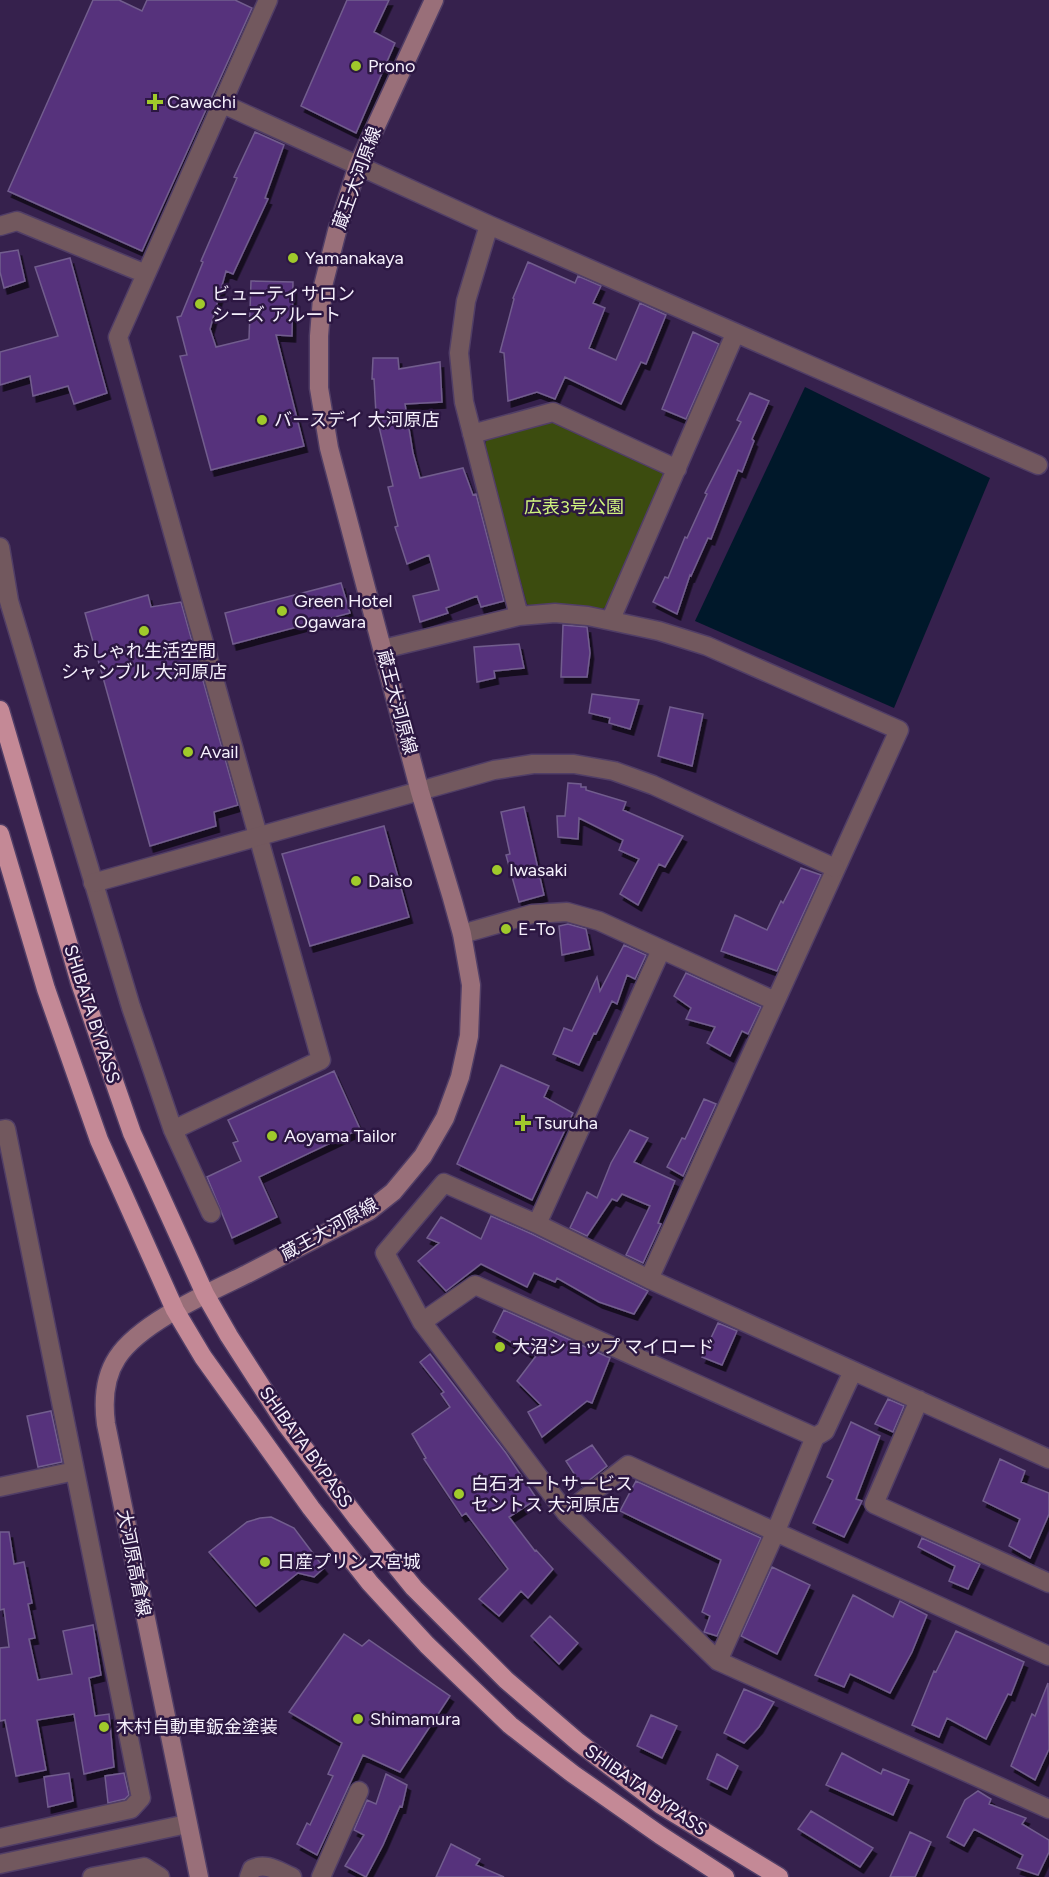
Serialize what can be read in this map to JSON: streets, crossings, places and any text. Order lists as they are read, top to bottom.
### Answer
{
  "streets": {
    "highway": ["SHIBATA BYPASS"],
    "main road": ["蔵王大河原線", "大河原高倉線"]
  },
  "crossings": [
    ["蔵王大河原線", "SHIBATA BYPASS"],
    ["蔵王大河原線", "大河原高倉線"],
    ["SHIBATA BYPASS", "大河原高倉線"]
  ],
  "parks": ["広表3号公園"],
  "places": {
    "other": [
      "Prono",
      "Yamanakaya",
      "ビューティサロン シーズ アルート",
      "バースデイ 大河原店",
      "Green Hotel Ogawara",
      "おしゃれ生活空間 シャンブル 大河原店",
      "Avail",
      "Iwasaki",
      "Daiso",
      "E-To",
      "Aoyama Tailor",
      "大沼ショップ マイロード",
      "白石オートサービス セントス 大河原店",
      "日産プリンス宮城",
      "Shimamura",
      "木村自動車鈑金塗装"
    ],
    "health": ["Cawachi", "Tsuruha"]
  }
}
